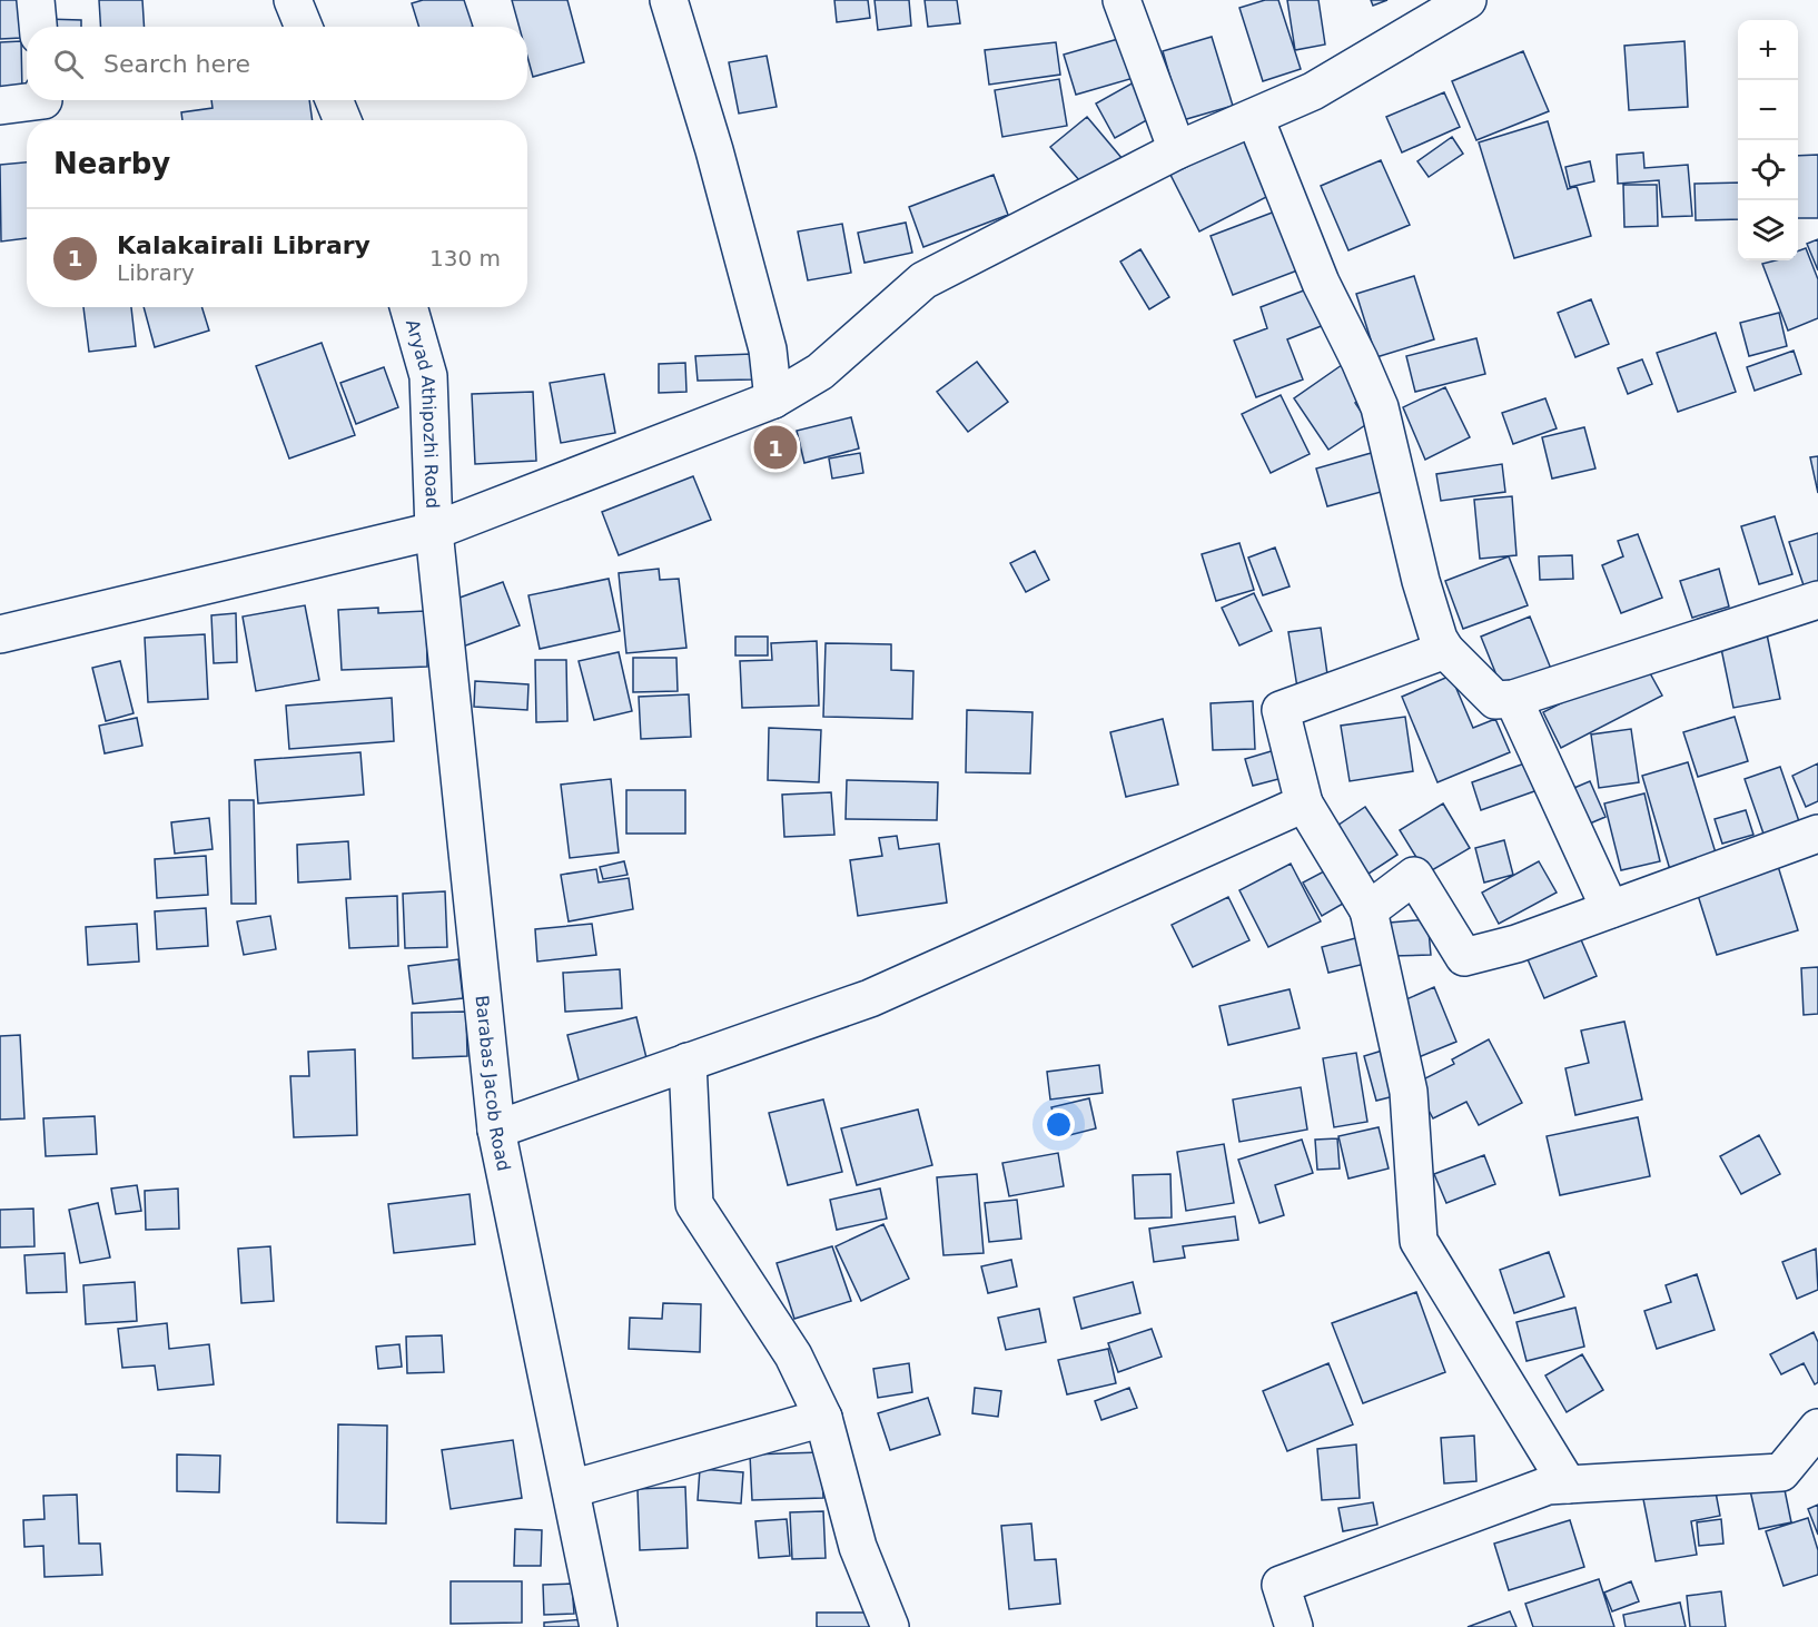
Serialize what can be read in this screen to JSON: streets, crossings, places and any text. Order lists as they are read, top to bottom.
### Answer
{
  "streets": {
    "street": ["Aryad Athipozhi Road", "Barabas Jacob Road"]
  },
  "crossings": [
    ["Aryad Athipozhi Road", "Barabas Jacob Road"]
  ],
  "page": {
    "map_buttons": ["+", "−"],
    "search": "Search here",
    "heading": "Nearby",
    "list": [
      {
        "mark": "1",
        "name": "Kalakairali Library",
        "note": "Library",
        "value": "130 m"
      }
    ],
    "pins": "1"
  }
}
